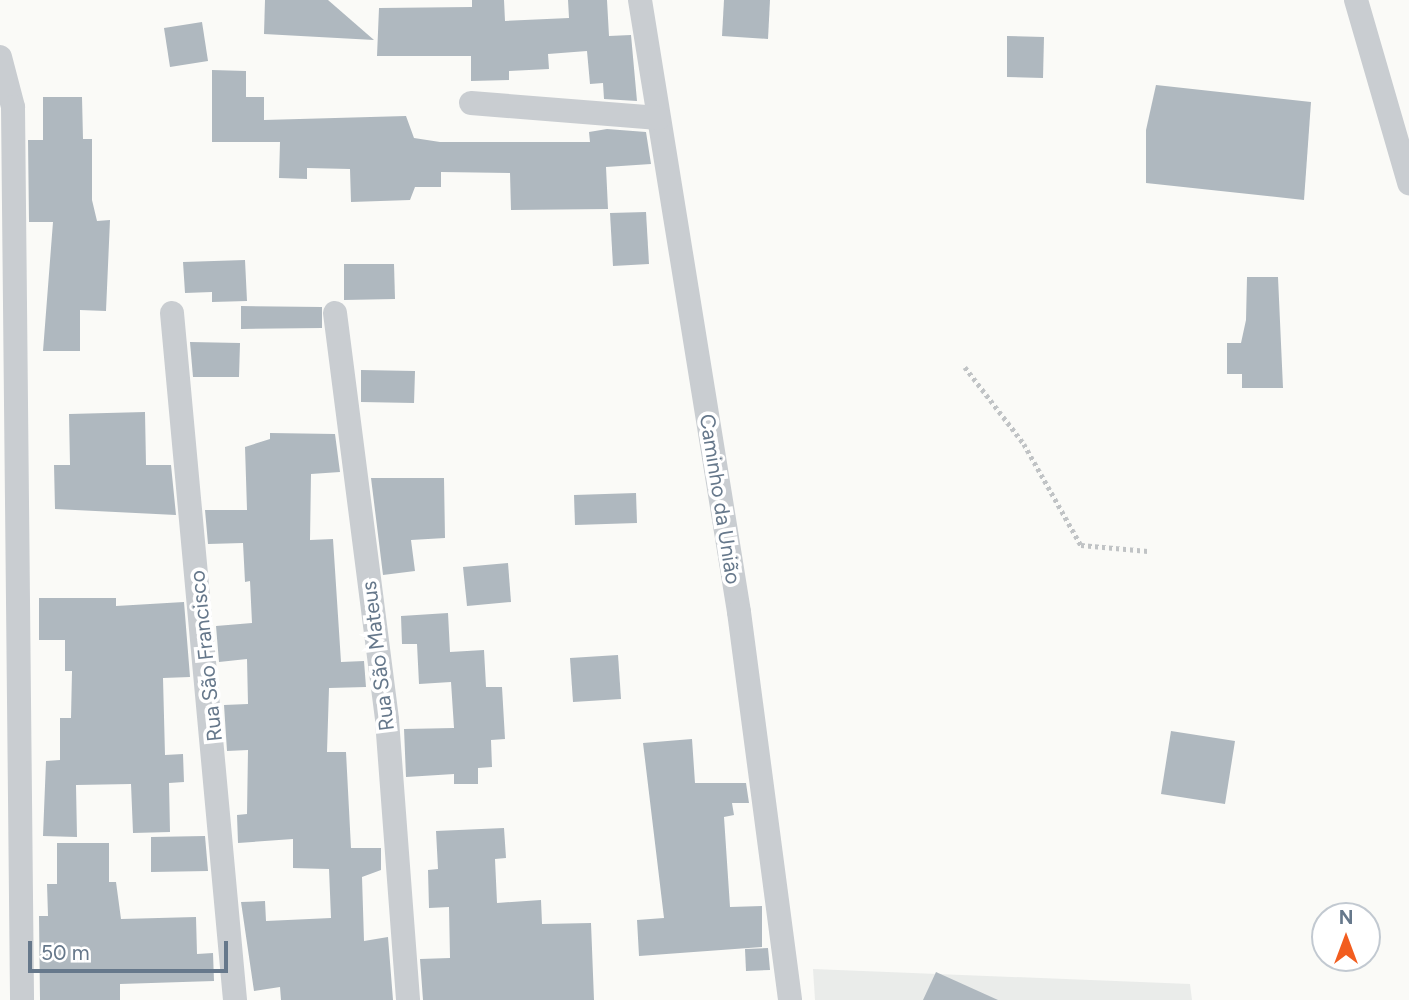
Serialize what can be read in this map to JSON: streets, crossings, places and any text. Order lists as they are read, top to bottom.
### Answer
{
  "streets": {
    "street": ["Caminho da União", "Rua São Francisco", "Rua São Mateus"]
  },
  "scale_bar": "50 m",
  "north": "top"
}
